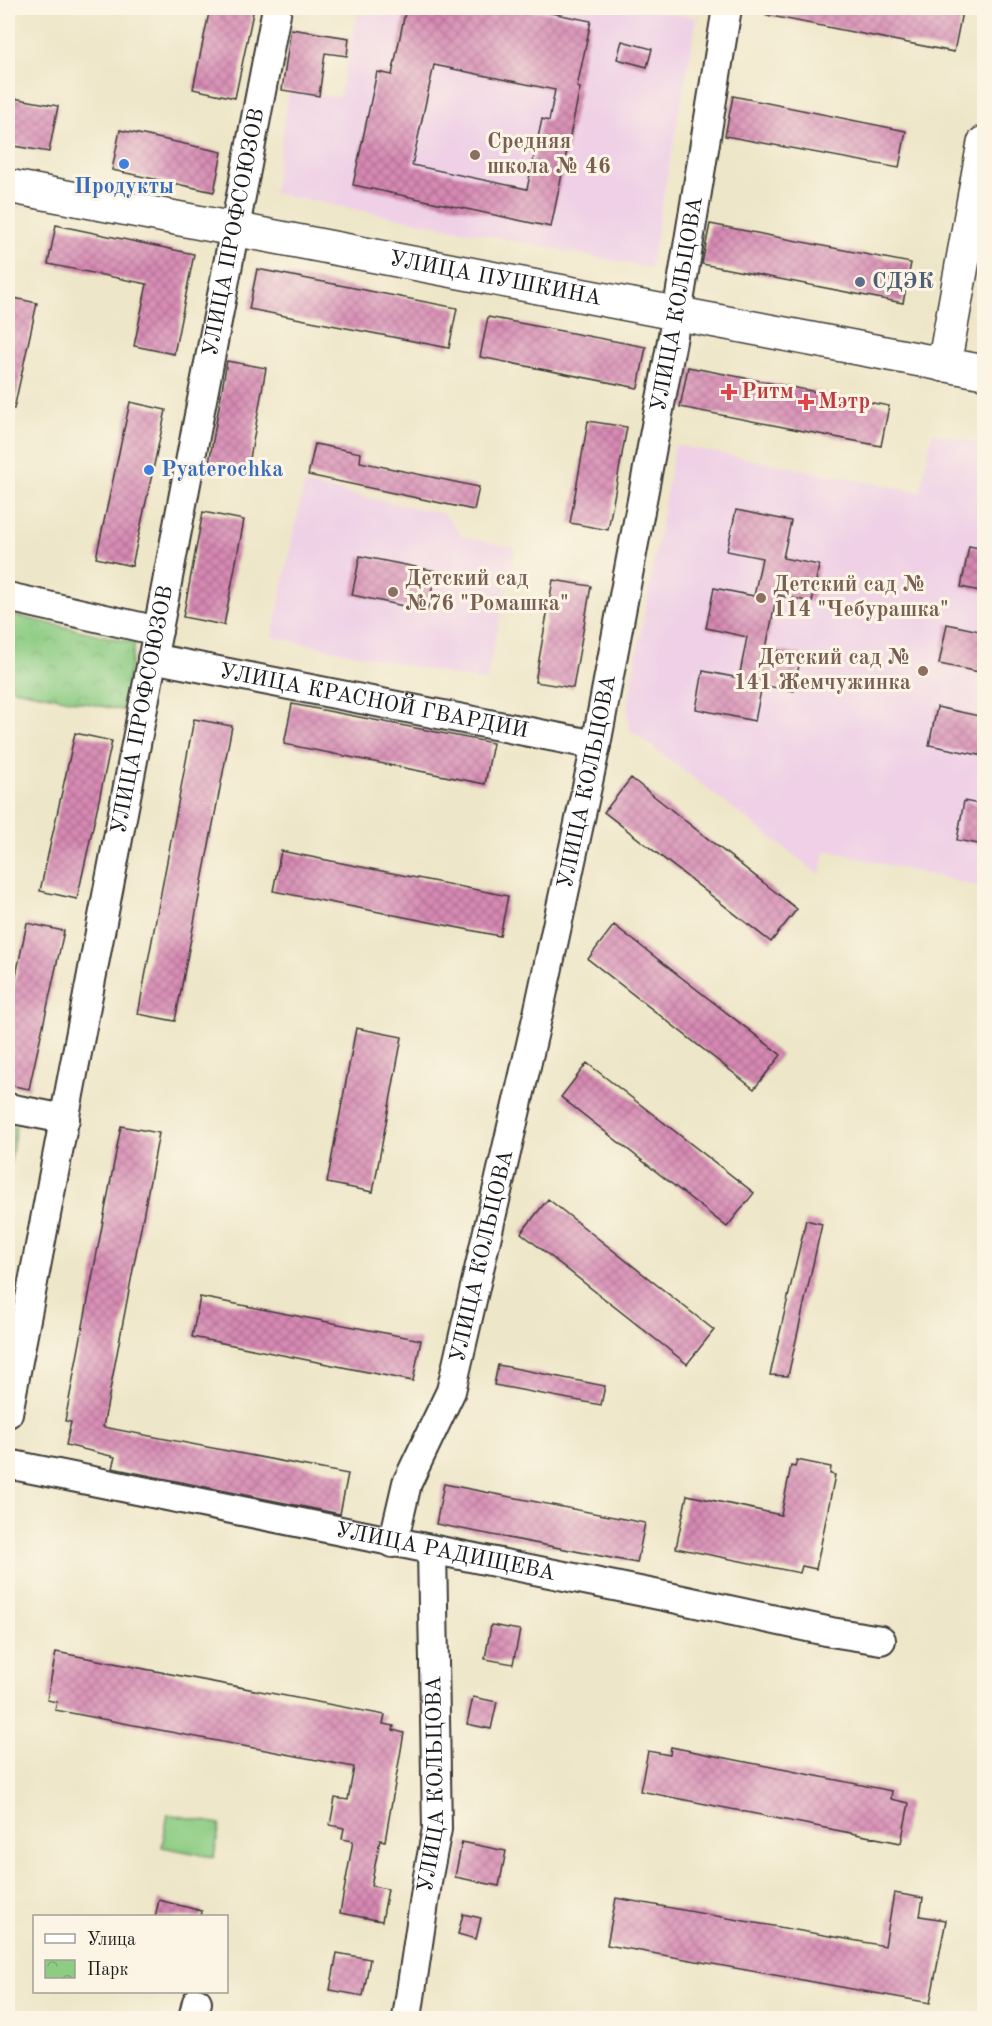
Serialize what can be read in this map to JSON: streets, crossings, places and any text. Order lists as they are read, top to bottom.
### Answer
{
  "streets": {
    "main road": ["УЛИЦА ПУШКИНА"],
    "street": [
      "УЛИЦА ПРОФСОЮЗОВ",
      "УЛИЦА КОЛЬЦОВА",
      "УЛИЦА КРАСНОЙ ГВАРДИИ",
      "УЛИЦА РАДИЩЕВА"
    ]
  },
  "crossings": [
    ["УЛИЦА ПРОФСОЮЗОВ", "УЛИЦА ПУШКИНА"],
    ["УЛИЦА ПРОФСОЮЗОВ", "УЛИЦА КРАСНОЙ ГВАРДИИ"],
    ["УЛИЦА ПУШКИНА", "УЛИЦА КОЛЬЦОВА"],
    ["УЛИЦА КОЛЬЦОВА", "УЛИЦА КРАСНОЙ ГВАРДИИ"],
    ["УЛИЦА КОЛЬЦОВА", "УЛИЦА РАДИЩЕВА"]
  ],
  "places": {
    "other": [
      "Средняя школа № 46",
      "Продукты",
      "СДЭК",
      "Pyaterochka",
      "Детский сад №76 \"Ромашка\"",
      "Детский сад № 114 \"Чебурашка\"",
      "Детский сад № 141 Жемчужинка"
    ],
    "health": ["Ритм", "Мэтр"]
  },
  "legend": ["Улица", "Парк"]
}
